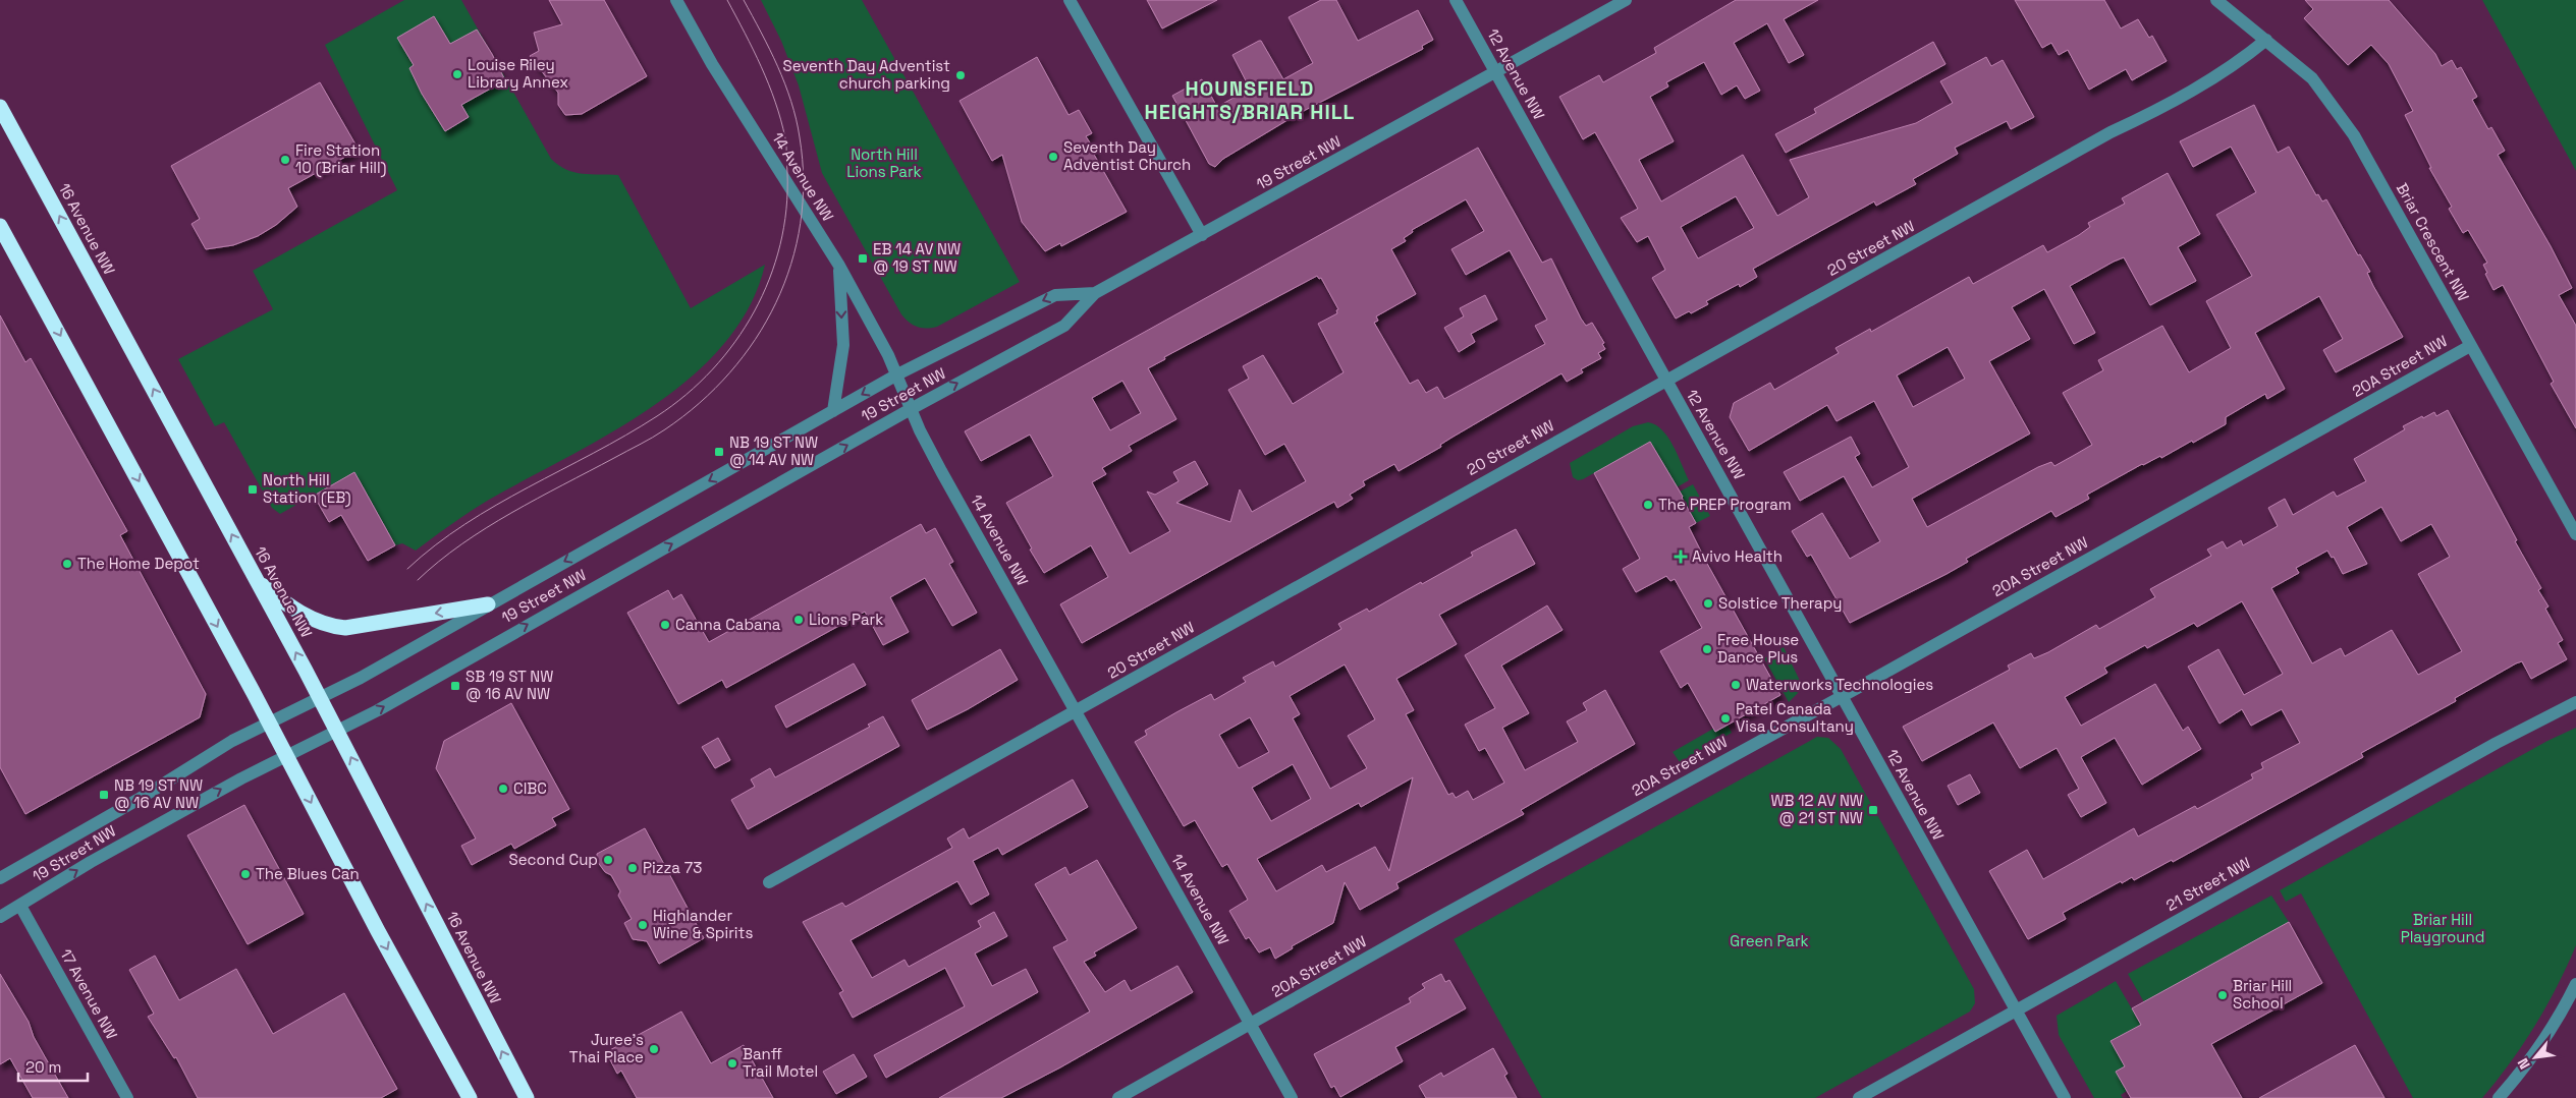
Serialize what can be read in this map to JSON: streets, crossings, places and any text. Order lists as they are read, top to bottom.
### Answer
{
  "streets": {
    "highway": ["16 Avenue NW"],
    "street": [
      "12 Avenue NW",
      "19 Street NW",
      "14 Avenue NW",
      "Briar Crescent NW",
      "20 Street NW",
      "20A Street NW",
      "21 Street NW",
      "17 Avenue NW"
    ]
  },
  "crossings": [
    ["12 Avenue NW", "19 Street NW"],
    ["12 Avenue NW", "20 Street NW"],
    ["12 Avenue NW", "20A Street NW"],
    ["12 Avenue NW", "21 Street NW"],
    ["19 Street NW", "14 Avenue NW"],
    ["19 Street NW", "16 Avenue NW"],
    ["19 Street NW", "17 Avenue NW"],
    ["14 Avenue NW", "20 Street NW"],
    ["14 Avenue NW", "20A Street NW"],
    ["Briar Crescent NW", "20 Street NW"],
    ["Briar Crescent NW", "20A Street NW"]
  ],
  "districts": ["HOUNSFIELD HEIGHTS/BRIAR HILL"],
  "parks": ["North Hill Lions Park", "Briar Hill Playground", "Green Park"],
  "places": {
    "other": [
      "Louise Riley Library Annex",
      "Seventh Day Adventist church parking",
      "Seventh Day Adventist Church",
      "Fire Station 10 (Briar Hill)",
      "The PREP Program",
      "The Home Depot",
      "Solstice Therapy",
      "Lions Park",
      "Canna Cabana",
      "Free House Dance Plus",
      "Waterworks Technologies",
      "Patel Canada Visa Consultany",
      "CIBC",
      "Second Cup",
      "Pizza 73",
      "The Blues Can",
      "Highlander Wine & Spirits",
      "Briar Hill School",
      "Juree's Thai Place",
      "Banff Trail Motel"
    ],
    "transit": [
      "EB 14 AV NW @ 19 ST NW",
      "NB 19 ST NW @ 14 AV NW",
      "North Hill Station (EB)",
      "SB 19 ST NW @ 16 AV NW",
      "NB 19 ST NW @ 16 AV NW",
      "WB 12 AV NW @ 21 ST NW"
    ],
    "health": ["Avivo Health"]
  },
  "scale_bar": "20 m",
  "north": "bottom left"
}
